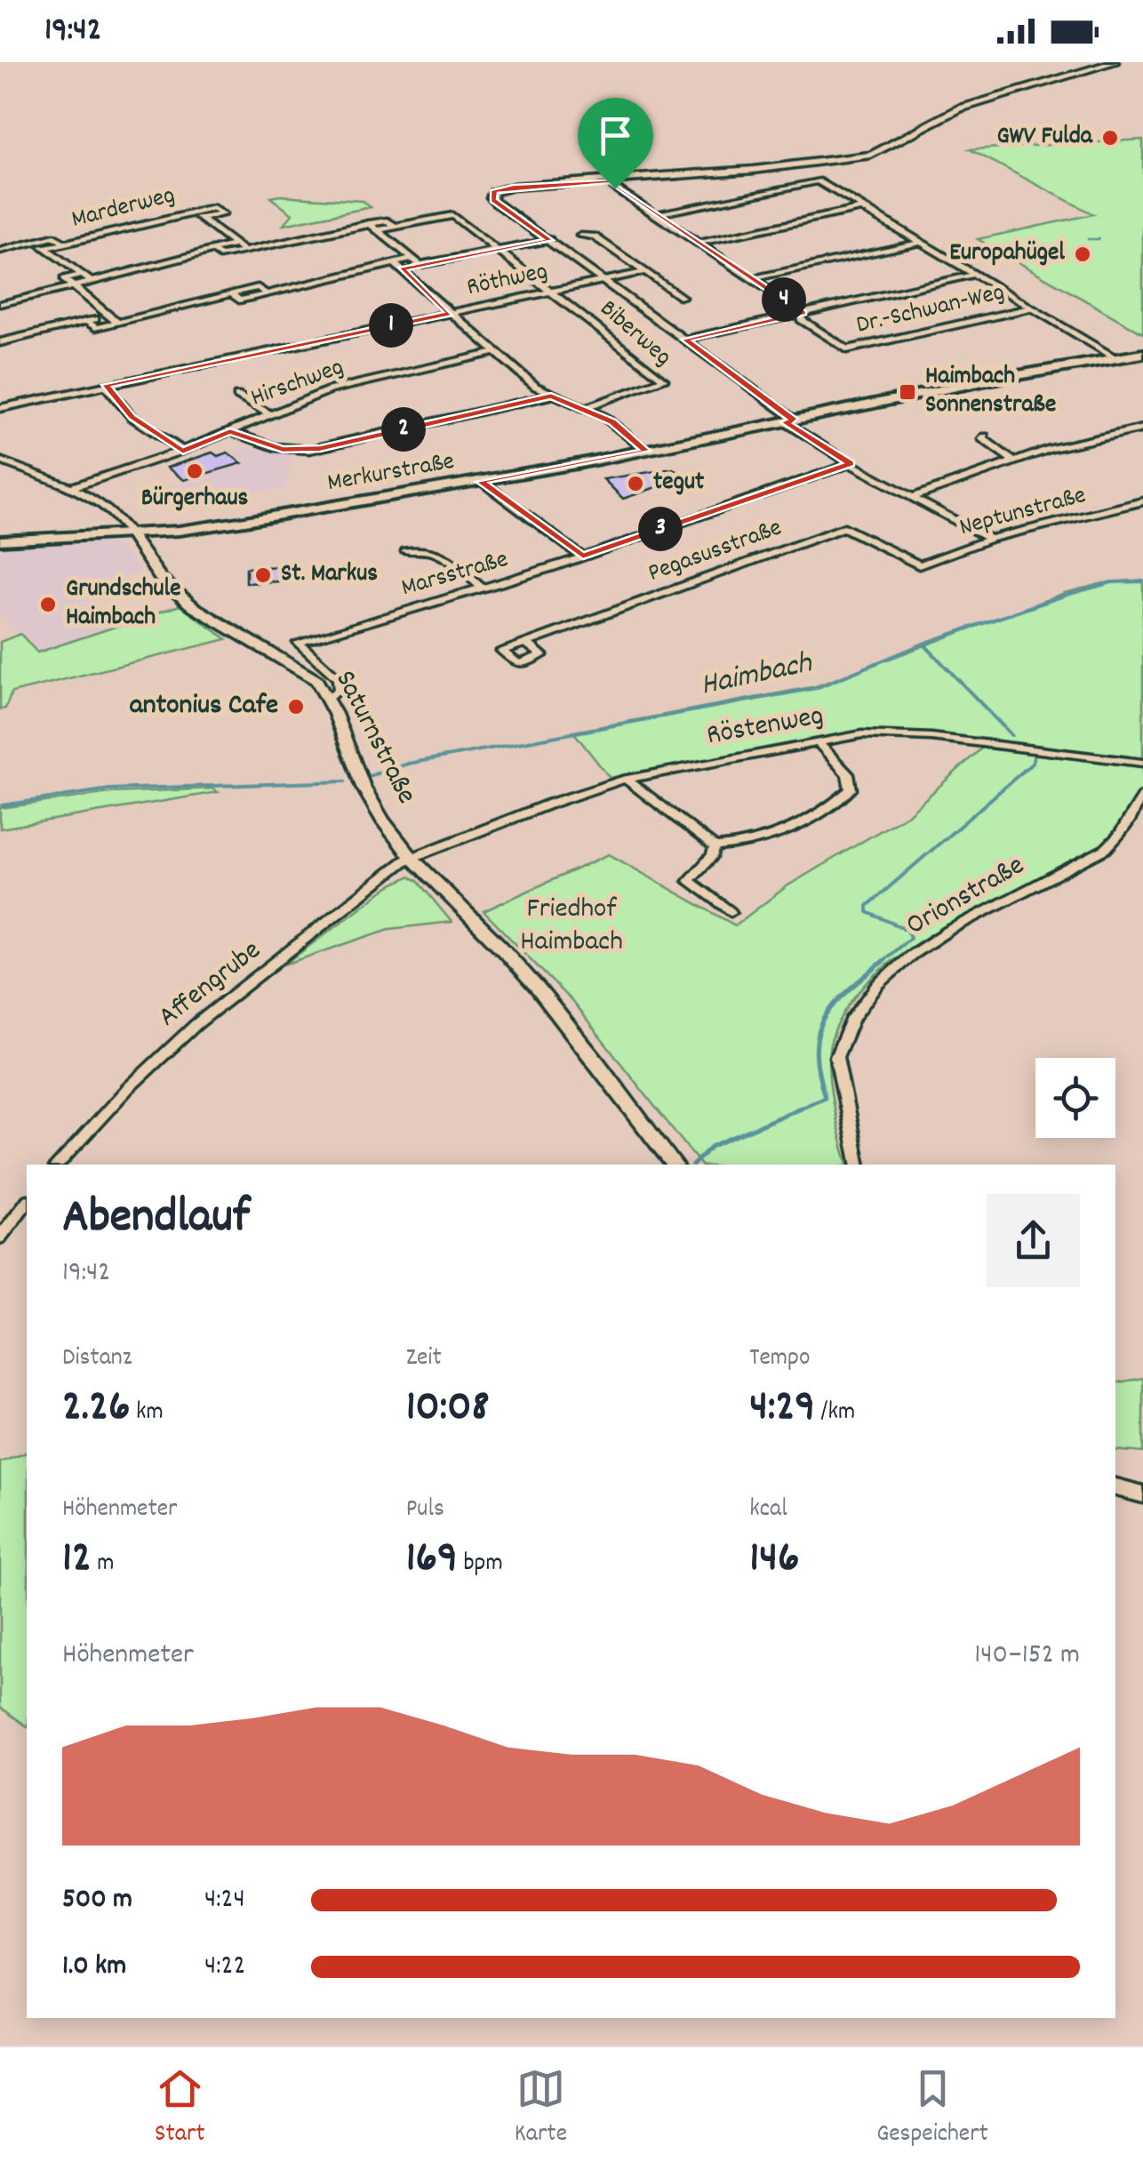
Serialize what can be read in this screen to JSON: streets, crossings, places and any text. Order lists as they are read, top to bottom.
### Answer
{
  "streets": {
    "main road": ["Merkurstraße"],
    "street": [
      "Marderweg",
      "Röthweg",
      "Dr.-Schwan-Weg",
      "Biberweg",
      "Hirschweg",
      "Neptunstraße",
      "Pegasusstraße",
      "Marsstraße",
      "Röstenweg",
      "Saturnstraße",
      "Orionstraße",
      "Affengrube"
    ]
  },
  "crossings": [
    ["Röthweg", "Biberweg"],
    ["Merkurstraße", "Saturnstraße"],
    ["Neptunstraße", "Pegasusstraße"],
    ["Marsstraße", "Saturnstraße"],
    ["Röstenweg", "Saturnstraße"],
    ["Röstenweg", "Affengrube"],
    ["Saturnstraße", "Affengrube"]
  ],
  "water": ["Haimbach"],
  "parks": ["Friedhof Haimbach"],
  "places": {
    "other": [
      "GWV Fulda",
      "Europahügel",
      "Bürgerhaus",
      "tegut",
      "St. Markus",
      "Grundschule Haimbach",
      "antonius Cafe"
    ],
    "transit": ["Haimbach Sonnenstraße"]
  },
  "page": {
    "status": "19:42",
    "pins": [
      "4",
      "1",
      "2",
      "3"
    ],
    "heading": ["Abendlauf", "19:42"],
    "stats": [
      ["Distanz", "2.26 km"],
      ["Zeit", "10:08"],
      ["Tempo", "4:29 /km"],
      ["Höhenmeter", "12 m"],
      ["Puls", "169 bpm"],
      ["kcal", "146"]
    ],
    "chart": ["Höhenmeter", "140–152 m"],
    "list": [
      {
        "name": "500 m",
        "note": "4:24"
      },
      {
        "name": "1.0 km",
        "note": "4:22"
      }
    ],
    "tabs": ["Start", "Karte", "Gespeichert"]
  }
}
